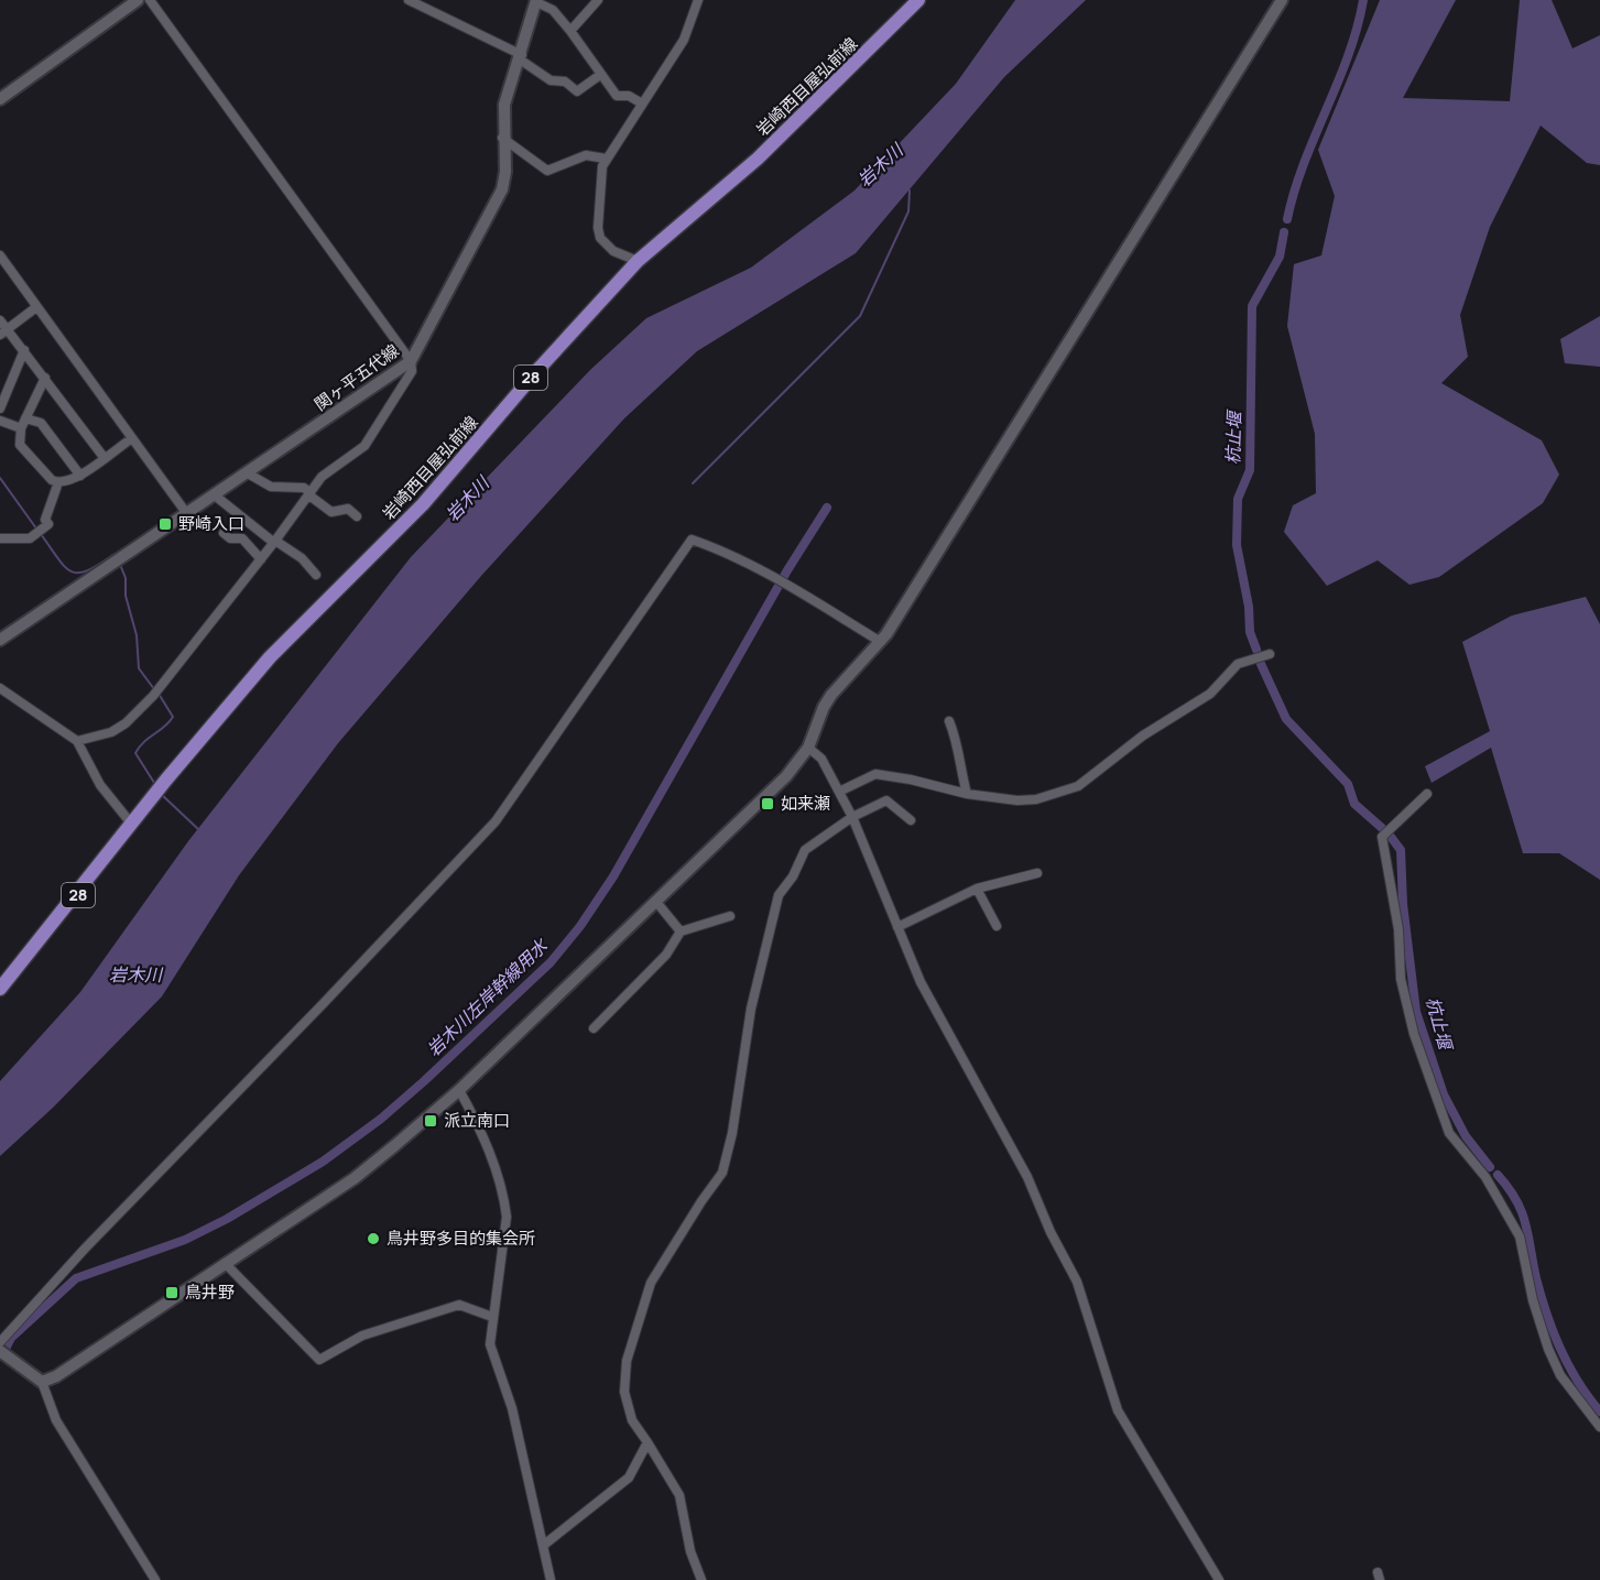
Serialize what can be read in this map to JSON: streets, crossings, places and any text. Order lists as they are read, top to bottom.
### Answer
{
  "streets": {
    "main road": ["岩崎西目屋弘前線", "28"],
    "street": ["関ヶ平五代線"]
  },
  "water": ["岩木川", "杭止堰", "岩木川左岸幹線用水"],
  "places": {
    "transit": [
      "野崎入口",
      "如来瀬",
      "派立南口",
      "鳥井野"
    ],
    "other": ["鳥井野多目的集会所"]
  }
}
